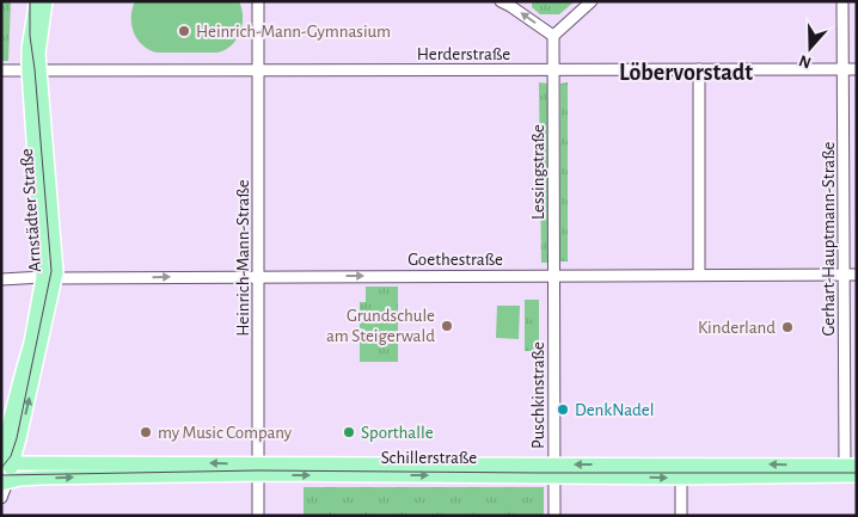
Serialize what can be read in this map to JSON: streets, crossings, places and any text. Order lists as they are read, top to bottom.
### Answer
{
  "streets": {
    "main road": ["Arnstädter Straße", "Schillerstraße"],
    "street": [
      "Herderstraße",
      "Lessingstraße",
      "Gerhart-Hauptmann-Straße",
      "Heinrich-Mann-Straße",
      "Goethestraße",
      "Puschkinstraße"
    ]
  },
  "crossings": [
    ["Herderstraße", "Lessingstraße"],
    ["Herderstraße", "Arnstädter Straße"],
    ["Herderstraße", "Gerhart-Hauptmann-Straße"],
    ["Herderstraße", "Heinrich-Mann-Straße"],
    ["Lessingstraße", "Goethestraße"],
    ["Lessingstraße", "Puschkinstraße"],
    ["Arnstädter Straße", "Goethestraße"],
    ["Arnstädter Straße", "Schillerstraße"],
    ["Gerhart-Hauptmann-Straße", "Goethestraße"],
    ["Gerhart-Hauptmann-Straße", "Schillerstraße"],
    ["Heinrich-Mann-Straße", "Goethestraße"],
    ["Heinrich-Mann-Straße", "Schillerstraße"],
    ["Goethestraße", "Puschkinstraße"],
    ["Puschkinstraße", "Schillerstraße"]
  ],
  "one_way": ["Goethestraße"],
  "districts": ["Löbervorstadt"],
  "places": [
    "Heinrich-Mann-Gymnasium",
    "Grundschule am Steigerwald",
    "Kinderland",
    "DenkNadel",
    "my Music Company",
    "Sporthalle"
  ],
  "north": "bottom"
}
